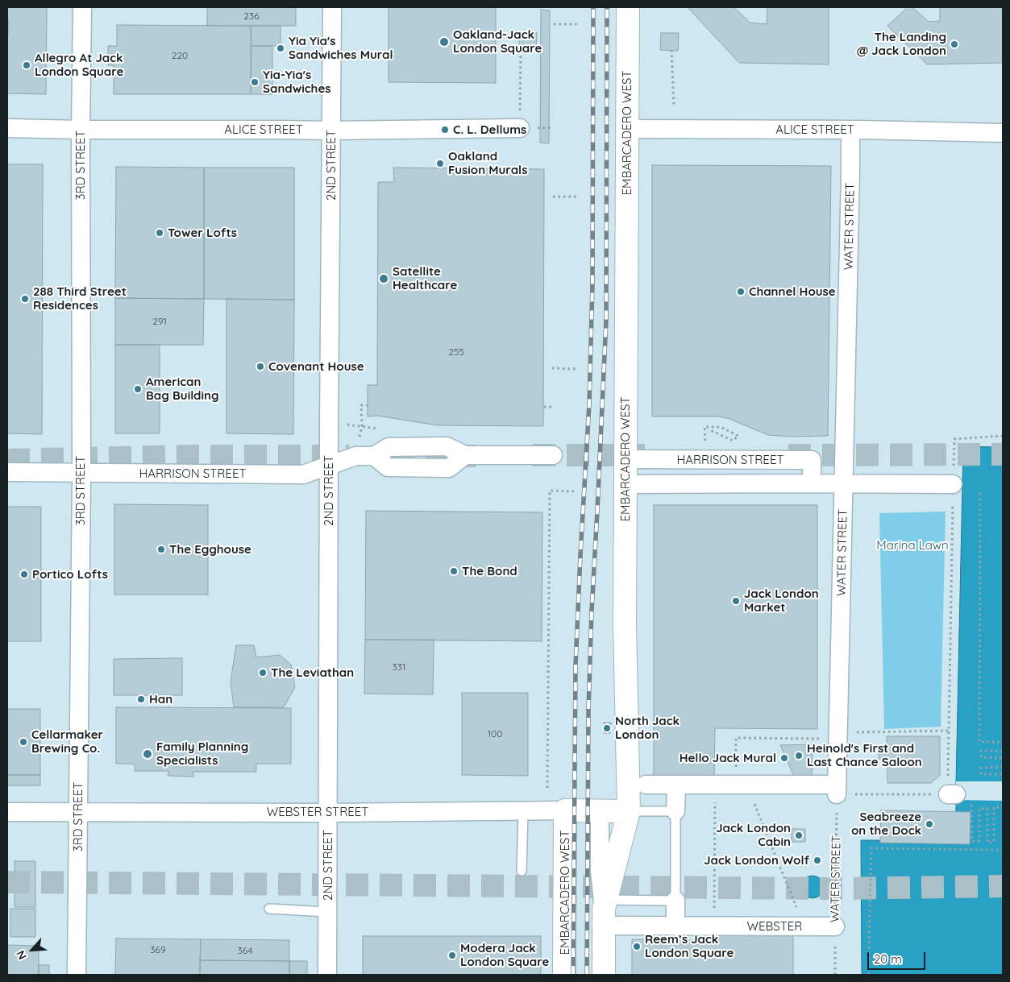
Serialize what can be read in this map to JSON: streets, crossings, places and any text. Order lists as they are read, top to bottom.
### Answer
{
  "streets": {
    "street": [
      "ALICE STREET",
      "EMBARCADERO WEST",
      "3RD STREET",
      "2ND STREET",
      "WATER STREET",
      "HARRISON STREET",
      "WEBSTER STREET",
      "WEBSTER"
    ]
  },
  "crossings": [
    ["ALICE STREET", "EMBARCADERO WEST"],
    ["ALICE STREET", "3RD STREET"],
    ["ALICE STREET", "2ND STREET"],
    ["ALICE STREET", "WATER STREET"],
    ["EMBARCADERO WEST", "HARRISON STREET"],
    ["EMBARCADERO WEST", "WEBSTER STREET"],
    ["3RD STREET", "HARRISON STREET"],
    ["3RD STREET", "WEBSTER STREET"],
    ["2ND STREET", "HARRISON STREET"],
    ["2ND STREET", "WEBSTER STREET"],
    ["WATER STREET", "HARRISON STREET"],
    ["WATER STREET", "WEBSTER"]
  ],
  "parks": ["Marina Lawn"],
  "places": [
    "Oakland-Jack London Square",
    "The Landing @ Jack London",
    "Yia Yia's Sandwiches Mural",
    "Allegro At Jack London Square",
    "Yia-Yia's Sandwiches",
    "C. L. Dellums",
    "Oakland Fusion Murals",
    "Tower Lofts",
    "Satellite Healthcare",
    "Channel House",
    "288 Third Street Residences",
    "Covenant House",
    "American Bag Building",
    "The Egghouse",
    "The Bond",
    "Portico Lofts",
    "Jack London Market",
    "The Leviathan",
    "Han",
    "North Jack London",
    "Cellarmaker Brewing Co.",
    "Family Planning Specialists",
    "Heinold's First and Last Chance Saloon",
    "Hello Jack Mural",
    "Seabreeze on the Dock",
    "Jack London Cabin",
    "Jack London Wolf",
    "Reem’s Jack London Square",
    "Modera Jack London Square"
  ],
  "house_numbers": [
    "236",
    "220",
    "291",
    "255",
    "331",
    "100",
    "369",
    "364"
  ],
  "scale_bar": "20 m",
  "north": "bottom left"
}
